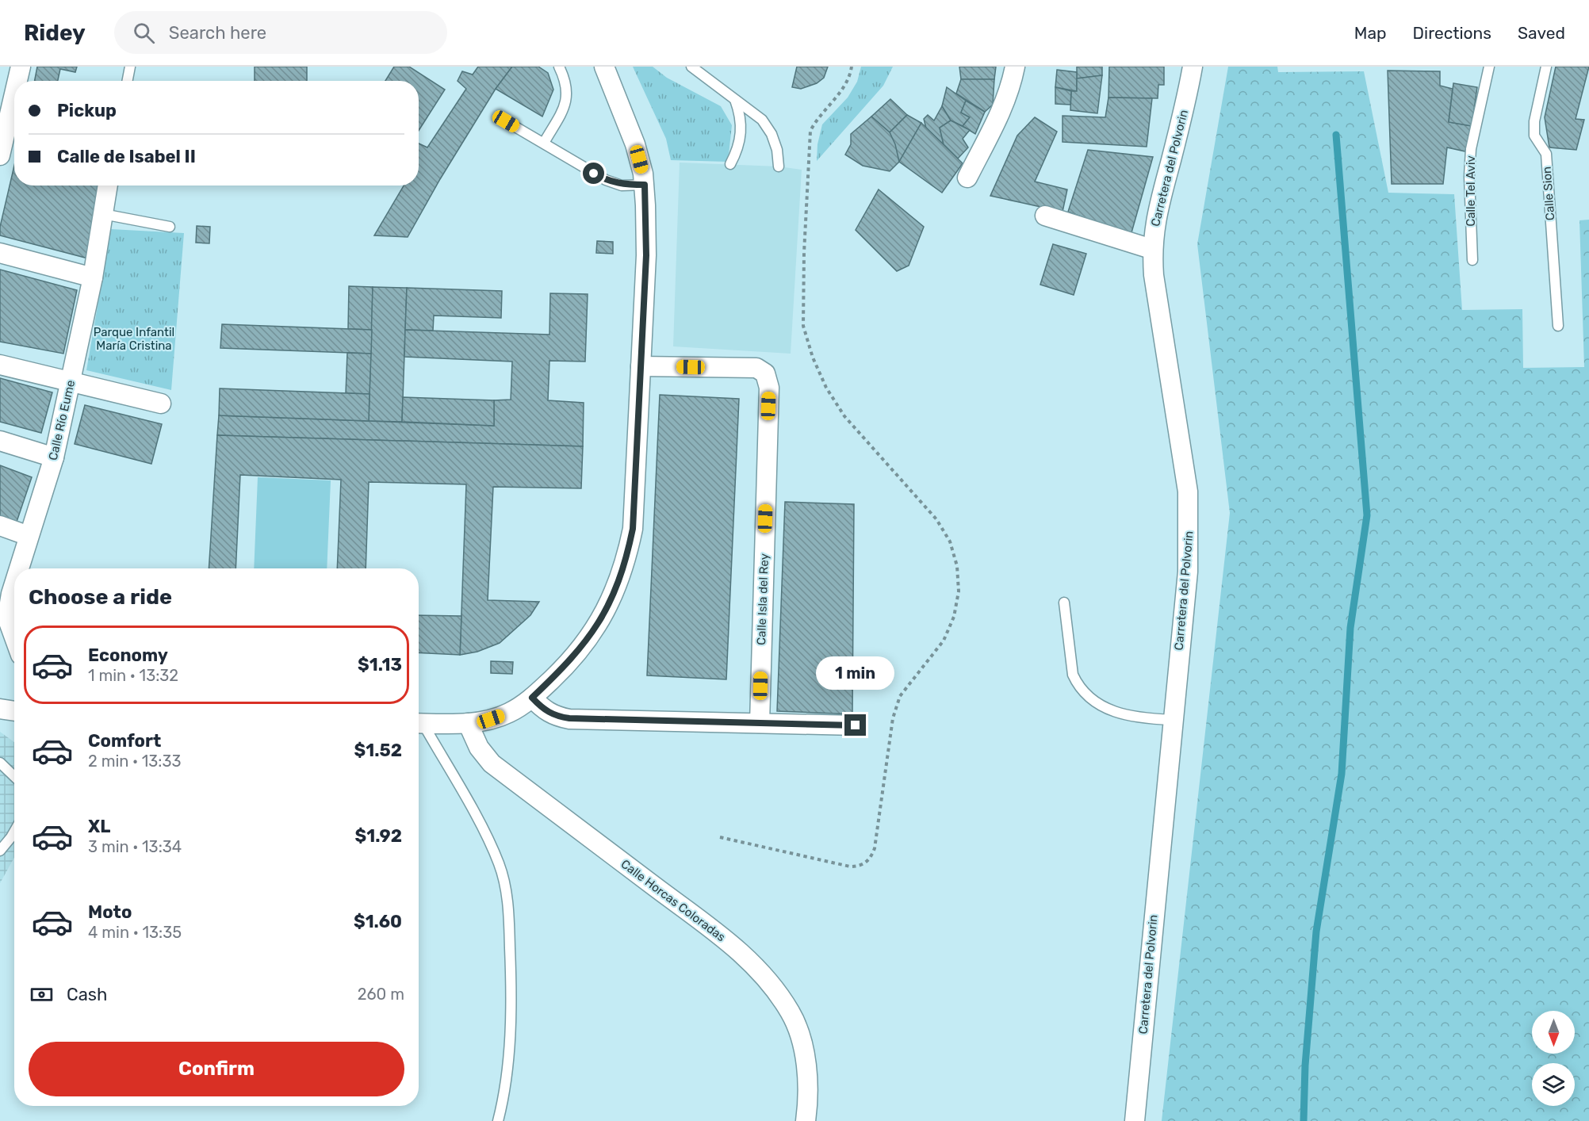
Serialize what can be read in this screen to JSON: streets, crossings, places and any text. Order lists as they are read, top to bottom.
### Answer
{
  "streets": {
    "street": [
      "Carretera del Polvorin",
      "Calle Río Eume",
      "Calle Isla del Rey",
      "Calle Horcas Coloradas"
    ],
    "lane": ["Calle Tel Aviv", "Calle Sion"]
  },
  "parks": ["Parque Infantil María Cristina"],
  "north": "bottom",
  "page": {
    "header": "Ridey",
    "search": "Search here",
    "nav": ["Map", "Directions", "Saved"],
    "banner": ["Pickup", "Calle de Isabel II"],
    "heading": "Choose a ride",
    "list": [
      {
        "name": "Economy",
        "note": "1 min · 13:32",
        "value": "$1.13"
      },
      {
        "name": "Comfort",
        "note": "2 min · 13:33",
        "value": "$1.52"
      },
      {
        "name": "XL",
        "note": "3 min · 13:34",
        "value": "$1.92"
      },
      {
        "name": "Moto",
        "note": "4 min · 13:35",
        "value": "$1.60"
      }
    ],
    "bubble": "1 min",
    "pay": ["Cash", "260 m"],
    "buttons": "Confirm"
  }
}
